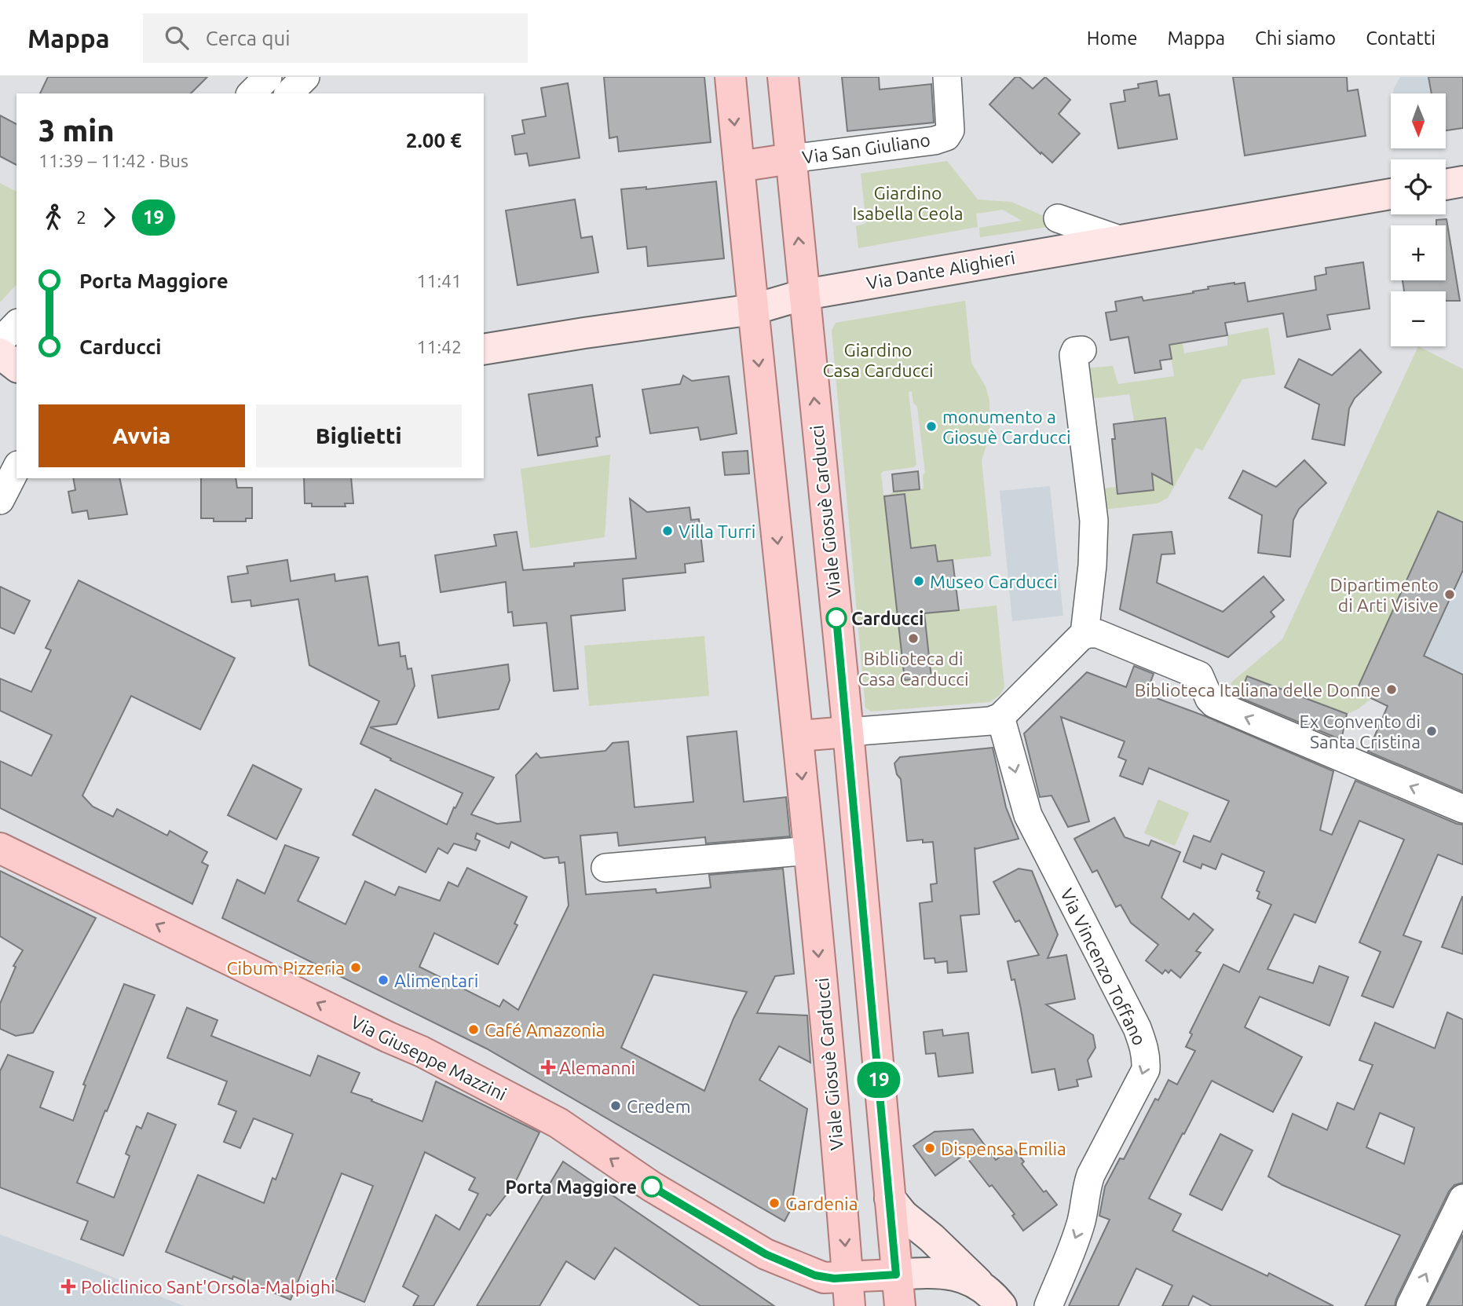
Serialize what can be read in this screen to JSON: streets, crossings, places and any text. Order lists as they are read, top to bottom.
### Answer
{
  "streets": {
    "main road": ["Viale Giosuè Carducci", "Via Giuseppe Mazzini"],
    "street": ["Via San Giuliano", "Via Dante Alighieri", "Via Vincenzo Toffano"]
  },
  "crossings": [
    ["Via San Giuliano", "Viale Giosuè Carducci"],
    ["Via Dante Alighieri", "Viale Giosuè Carducci"],
    ["Viale Giosuè Carducci", "Via Giuseppe Mazzini"]
  ],
  "one_way": ["Via Vincenzo Toffano", "Via Giuseppe Mazzini"],
  "parks": ["Giardino Isabella Ceola", "Giardino Casa Carducci"],
  "places": {
    "other": [
      "monumento a Giosuè Carducci",
      "Villa Turri",
      "Museo Carducci",
      "Dipartimento di Arti Visive",
      "Carducci",
      "Biblioteca di Casa Carducci",
      "Biblioteca Italiana delle Donne",
      "Ex Convento di Santa Cristina",
      "Cibum Pizzeria",
      "Alimentari",
      "Café Amazonia",
      "Credem",
      "Dispensa Emilia",
      "Porta Maggiore",
      "Gardenia"
    ],
    "health": ["Alemanni", "Policlinico Sant'Orsola-Malpighi"]
  },
  "lines": ["bus line 19"],
  "north": "bottom",
  "page": {
    "header": "Mappa",
    "search": "Cerca qui",
    "nav": [
      "Home",
      "Mappa",
      "Chi siamo",
      "Contatti"
    ],
    "on_map": "19",
    "map_buttons": ["+", "−"],
    "heading": ["3 min", "11:39 – 11:42 · Bus", "2.00 €"],
    "legs": ["2", "19"],
    "list": [
      {
        "name": "Porta Maggiore",
        "value": "11:41"
      },
      {
        "name": "Carducci",
        "value": "11:42"
      }
    ],
    "buttons": ["Avvia", "Biglietti"]
  }
}
